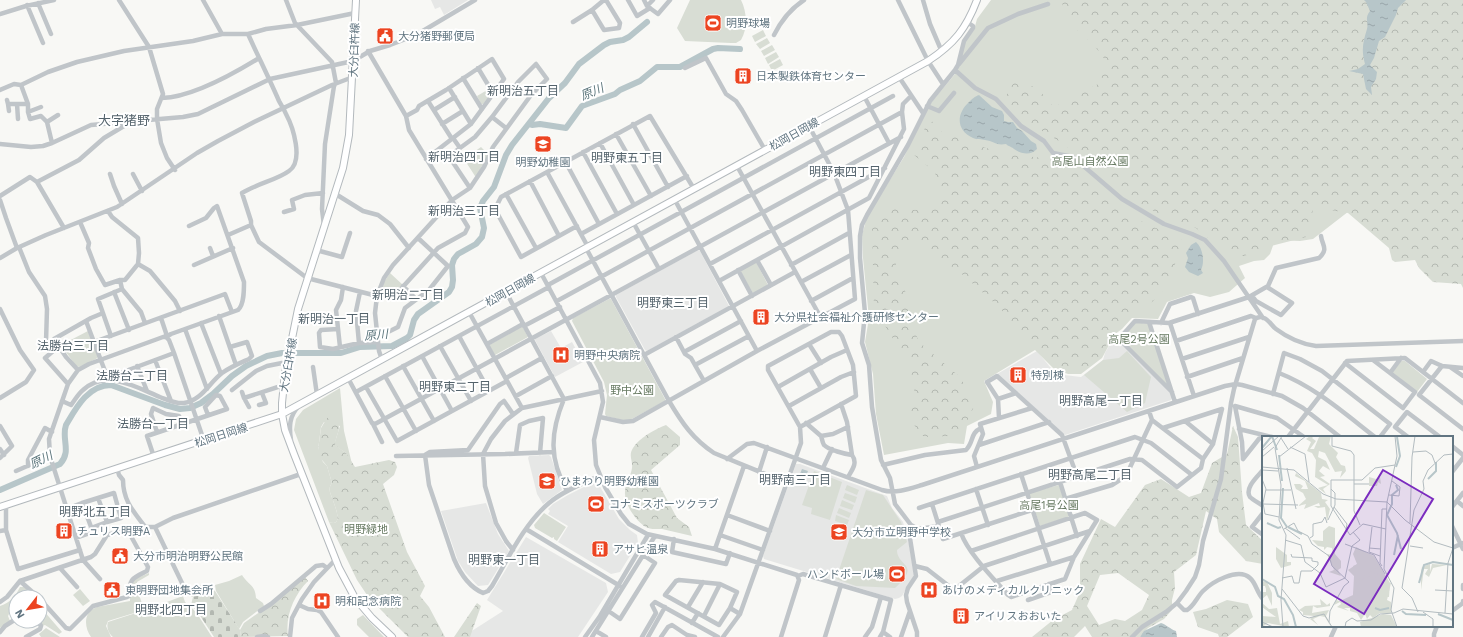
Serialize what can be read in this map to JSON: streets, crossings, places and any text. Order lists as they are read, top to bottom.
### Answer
{
  "streets": {
    "main road": ["大分臼杵線", "松岡日岡線"]
  },
  "crossings": [
    ["大分臼杵線", "松岡日岡線"]
  ],
  "districts": [
    "新明治五丁目",
    "大字猪野",
    "新明治四丁目",
    "明野東五丁目",
    "明野東四丁目",
    "新明治三丁目",
    "新明治二丁目",
    "明野東三丁目",
    "新明治一丁目",
    "法勝台三丁目",
    "法勝台二丁目",
    "明野東二丁目",
    "明野高尾一丁目",
    "法勝台一丁目",
    "明野高尾二丁目",
    "明野南三丁目",
    "明野北五丁目",
    "明野東一丁目",
    "明野北四丁目"
  ],
  "water": ["原川"],
  "parks": [
    "高尾山自然公園",
    "高尾2号公園",
    "野中公園",
    "高尾1号公園",
    "明野緑地"
  ],
  "places": {
    "sports": ["明野球場", "コナミスポーツクラブ", "ハンドボール場"],
    "public building": ["大分猪野郵便局", "大分市明治明野公民館", "東明野団地集会所"],
    "building": [
      "日本製鉄体育センター",
      "大分県社会福祉介護研修センター",
      "特別棟",
      "チュリス明野A",
      "アサヒ温泉",
      "アイリスおおいた"
    ],
    "school or university": ["明野幼稚園", "ひまわり明野幼稚園", "大分市立明野中学校"],
    "hospital": ["明野中央病院", "あけのメディカルクリニック", "明和記念病院"]
  },
  "north": "bottom left"
}
